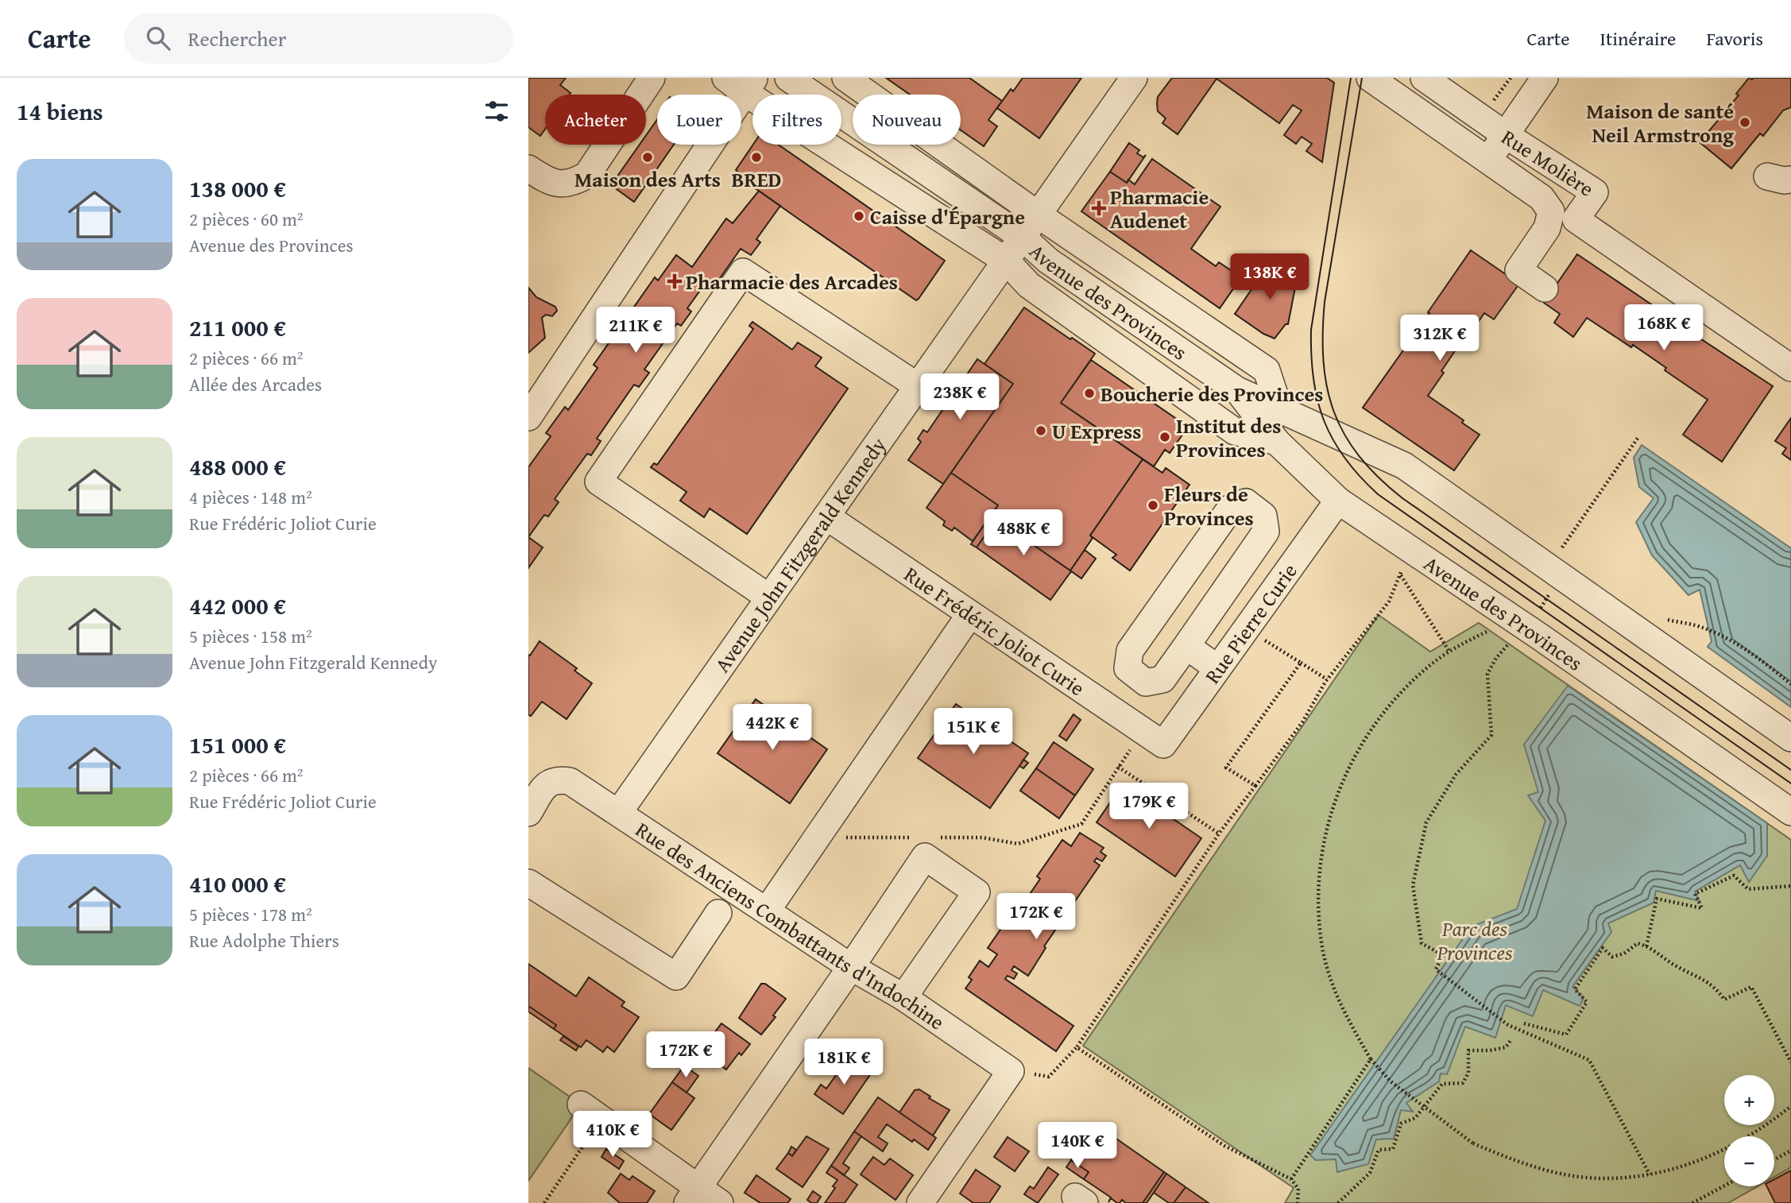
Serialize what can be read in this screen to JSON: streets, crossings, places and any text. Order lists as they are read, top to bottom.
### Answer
{
  "streets": {
    "street": [
      "Rue Molière",
      "Avenue des Provinces",
      "Avenue John Fitzgerald Kennedy",
      "Rue Pierre Curie",
      "Rue Frédéric Joliot Curie",
      "Rue des Anciens Combattants d'Indochine"
    ]
  },
  "crossings": [
    ["Avenue des Provinces", "Avenue John Fitzgerald Kennedy"],
    ["Avenue des Provinces", "Rue Pierre Curie"],
    ["Avenue John Fitzgerald Kennedy", "Rue Frédéric Joliot Curie"],
    ["Avenue John Fitzgerald Kennedy", "Rue des Anciens Combattants d'Indochine"],
    ["Rue Pierre Curie", "Rue Frédéric Joliot Curie"]
  ],
  "parks": ["Parc des Provinces"],
  "places": {
    "other": [
      "Maison de santé Neil Armstrong",
      "Maison des Arts",
      "BRED",
      "Caisse d'Épargne",
      "Boucherie des Provinces",
      "U Express",
      "Institut des Provinces",
      "Fleurs de Provinces"
    ],
    "health": ["Pharmacie Audenet", "Pharmacie des Arcades"]
  },
  "page": {
    "header": "Carte",
    "search": "Rechercher",
    "nav": ["Carte", "Itinéraire", "Favoris"],
    "heading": "14 biens",
    "chip": [
      "Acheter",
      "Louer",
      "Filtres",
      "Nouveau"
    ],
    "list": [
      {
        "name": "138 000 €",
        "note": "2 pièces · 60 m² · Avenue des Provinces"
      },
      {
        "name": "211 000 €",
        "note": "2 pièces · 66 m² · Allée des Arcades"
      },
      {
        "name": "488 000 €",
        "note": "4 pièces · 148 m² · Rue Frédéric Joliot Curie"
      },
      {
        "name": "442 000 €",
        "note": "5 pièces · 158 m² · Avenue John Fitzgerald Kennedy"
      },
      {
        "name": "151 000 €",
        "note": "2 pièces · 66 m² · Rue Frédéric Joliot Curie"
      },
      {
        "name": "410 000 €",
        "note": "5 pièces · 178 m² · Rue Adolphe Thiers"
      }
    ],
    "price": [
      "138K €",
      "168K €",
      "211K €",
      "312K €",
      "238K €",
      "488K €",
      "442K €",
      "151K €",
      "179K €",
      "172K €",
      "172K €",
      "181K €",
      "410K €",
      "140K €"
    ],
    "map_buttons": ["+", "−"]
  }
}
